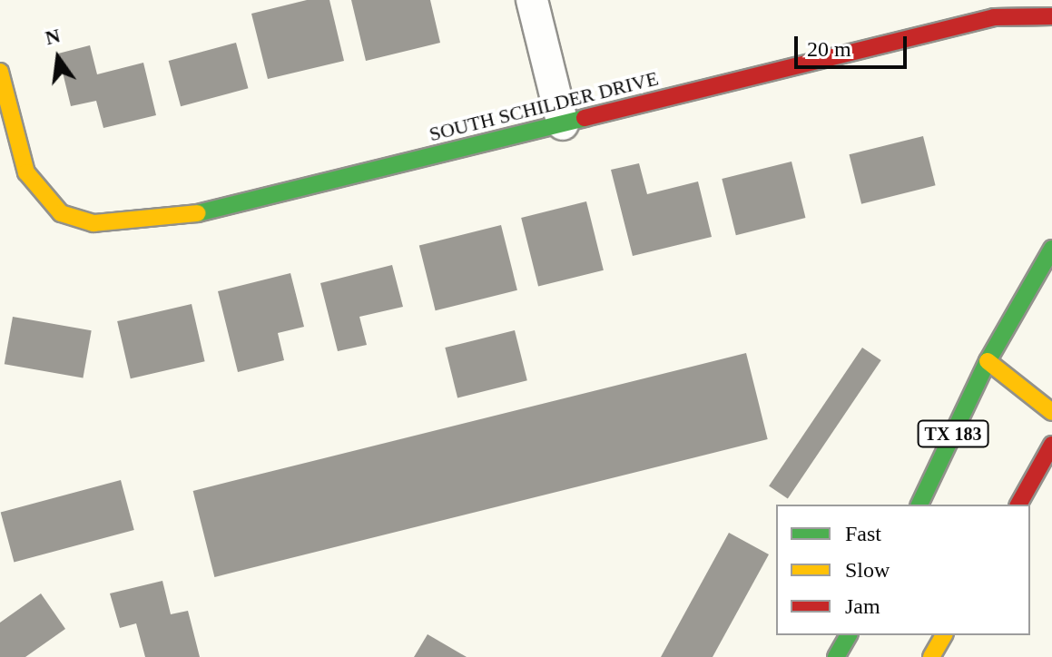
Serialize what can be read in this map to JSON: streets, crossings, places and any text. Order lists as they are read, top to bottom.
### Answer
{
  "streets": {
    "street": ["SOUTH SCHILDER DRIVE", "TX 183"]
  },
  "legend": ["Fast", "Slow", "Jam"],
  "scale_bar": "20 m",
  "north": "top"
}
